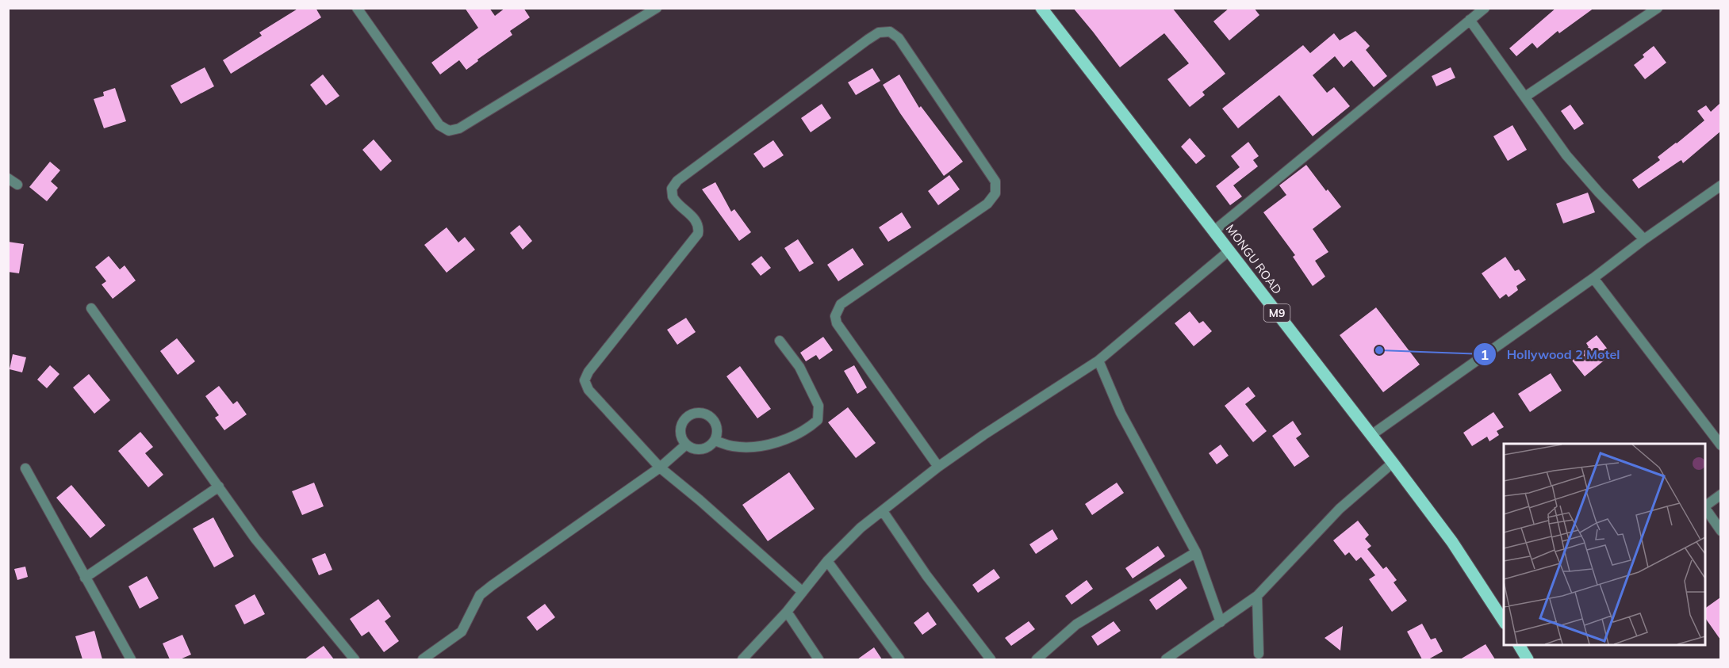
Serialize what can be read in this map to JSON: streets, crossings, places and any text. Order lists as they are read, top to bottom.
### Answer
{
  "streets": {
    "main road": ["MONGU ROAD", "M9"]
  },
  "places": ["Hollywood 2 Motel"]
}
